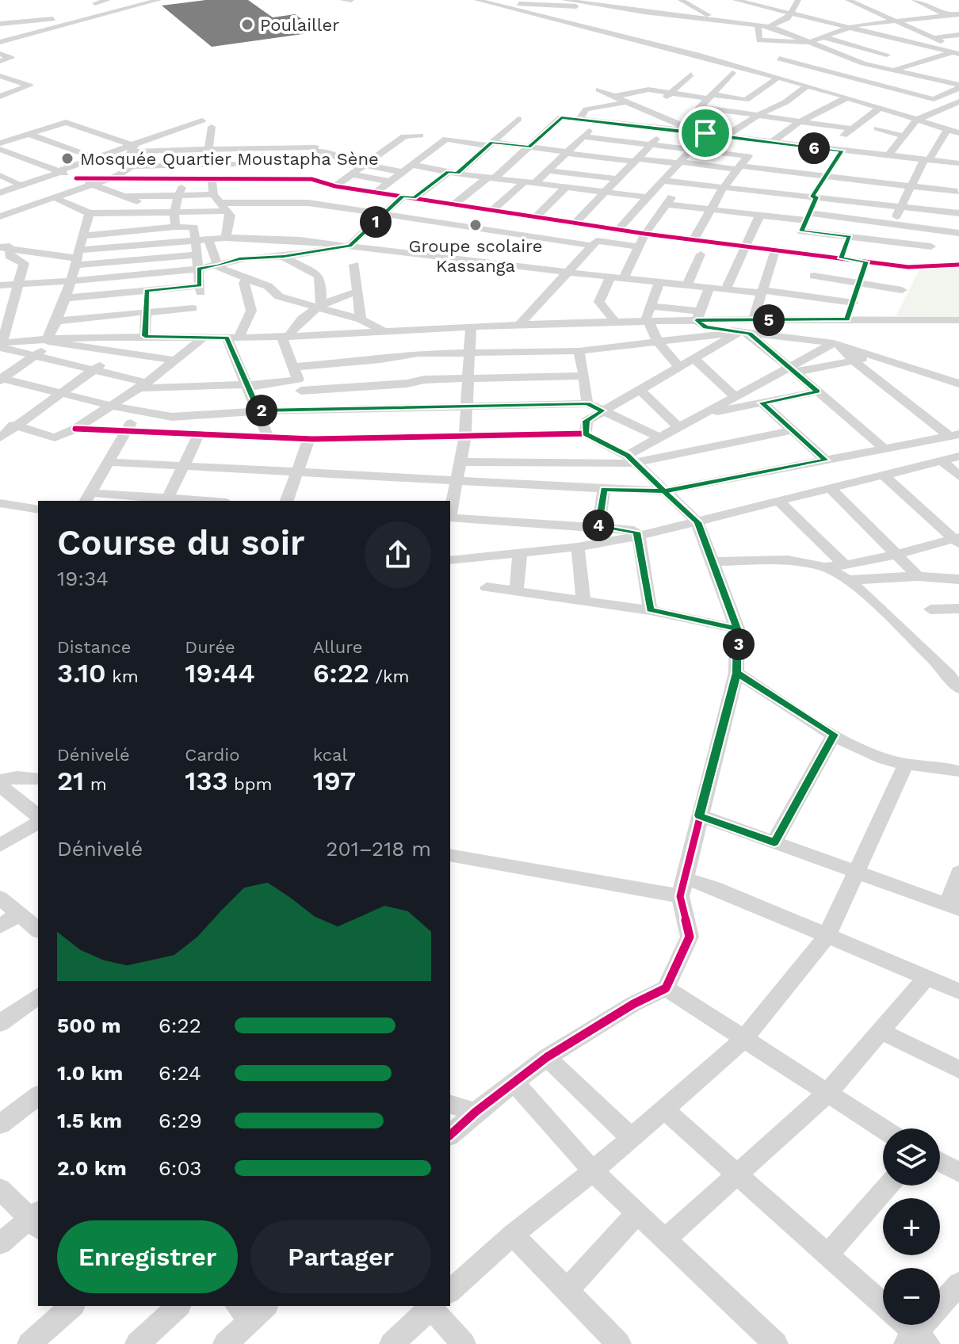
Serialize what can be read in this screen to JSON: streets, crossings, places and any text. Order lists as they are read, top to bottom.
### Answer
{
  "places": ["Poulailler", "Mosquée Quartier Moustapha Sène", "Groupe scolaire Kassanga"],
  "page": {
    "pins": [
      "6",
      "1",
      "5",
      "2",
      "4",
      "3"
    ],
    "heading": ["Course du soir", "19:34"],
    "stats": [
      ["Distance", "3.10 km"],
      ["Durée", "19:44"],
      ["Allure", "6:22 /km"],
      ["Dénivelé", "21 m"],
      ["Cardio", "133 bpm"],
      ["kcal", "197"]
    ],
    "chart": ["Dénivelé", "201–218 m"],
    "list": [
      {
        "name": "500 m",
        "note": "6:22"
      },
      {
        "name": "1.0 km",
        "note": "6:24"
      },
      {
        "name": "1.5 km",
        "note": "6:29"
      },
      {
        "name": "2.0 km",
        "note": "6:03"
      }
    ],
    "map_buttons": ["+", "−"],
    "buttons": ["Enregistrer", "Partager"]
  }
}
